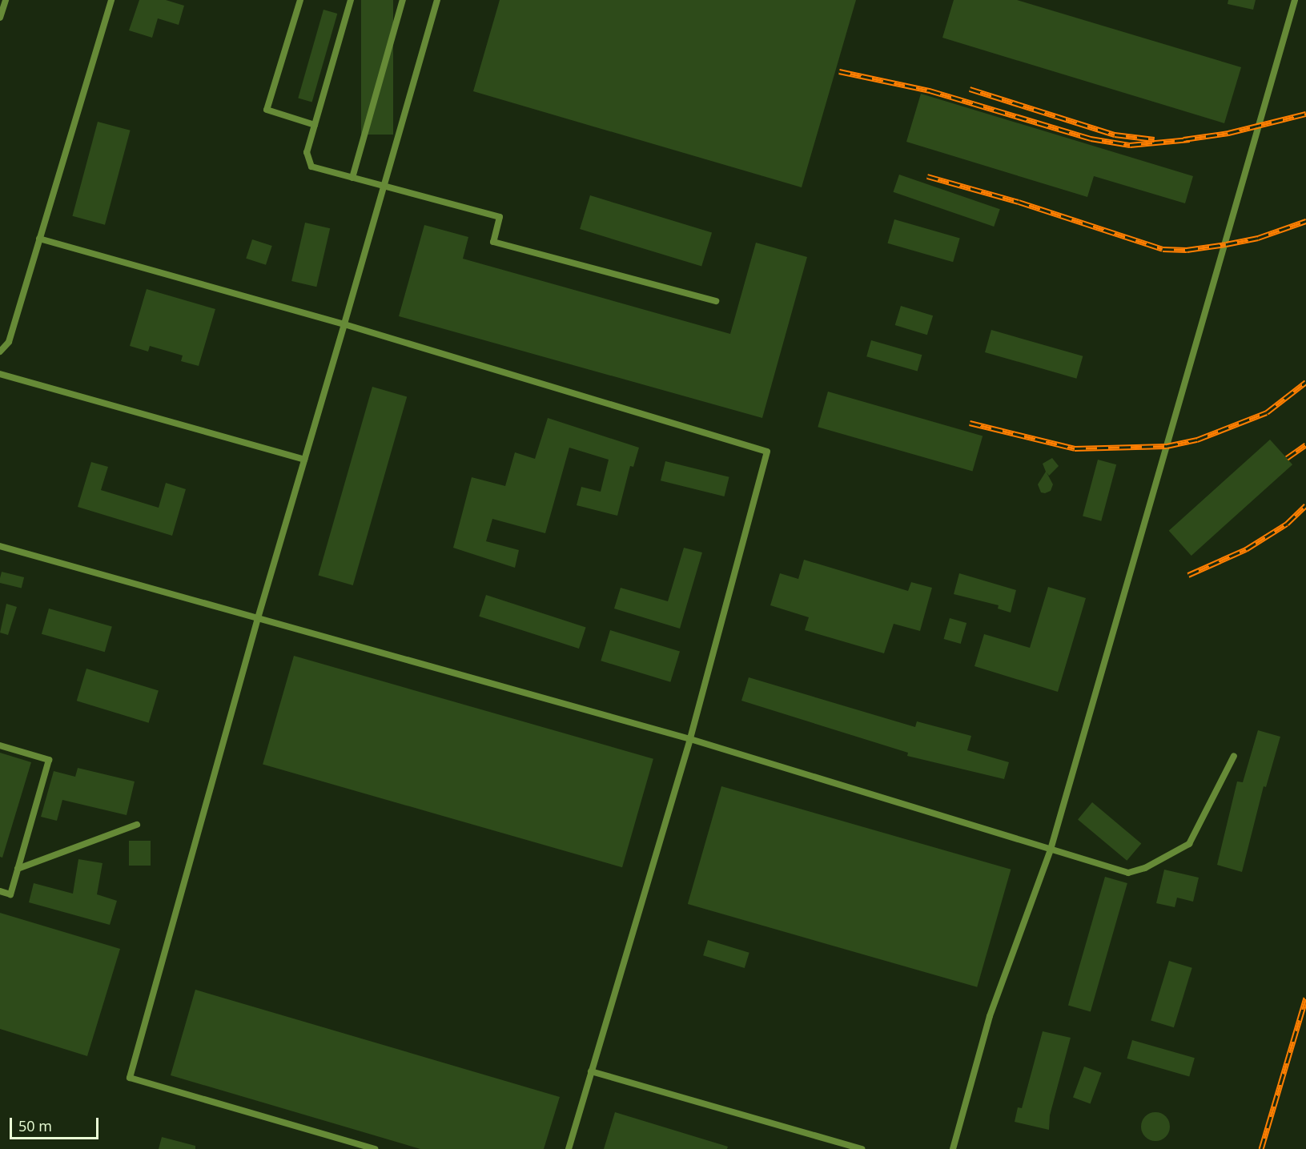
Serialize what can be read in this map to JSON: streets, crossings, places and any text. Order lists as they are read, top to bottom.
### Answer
{
  "scale_bar": "50 m"
}
